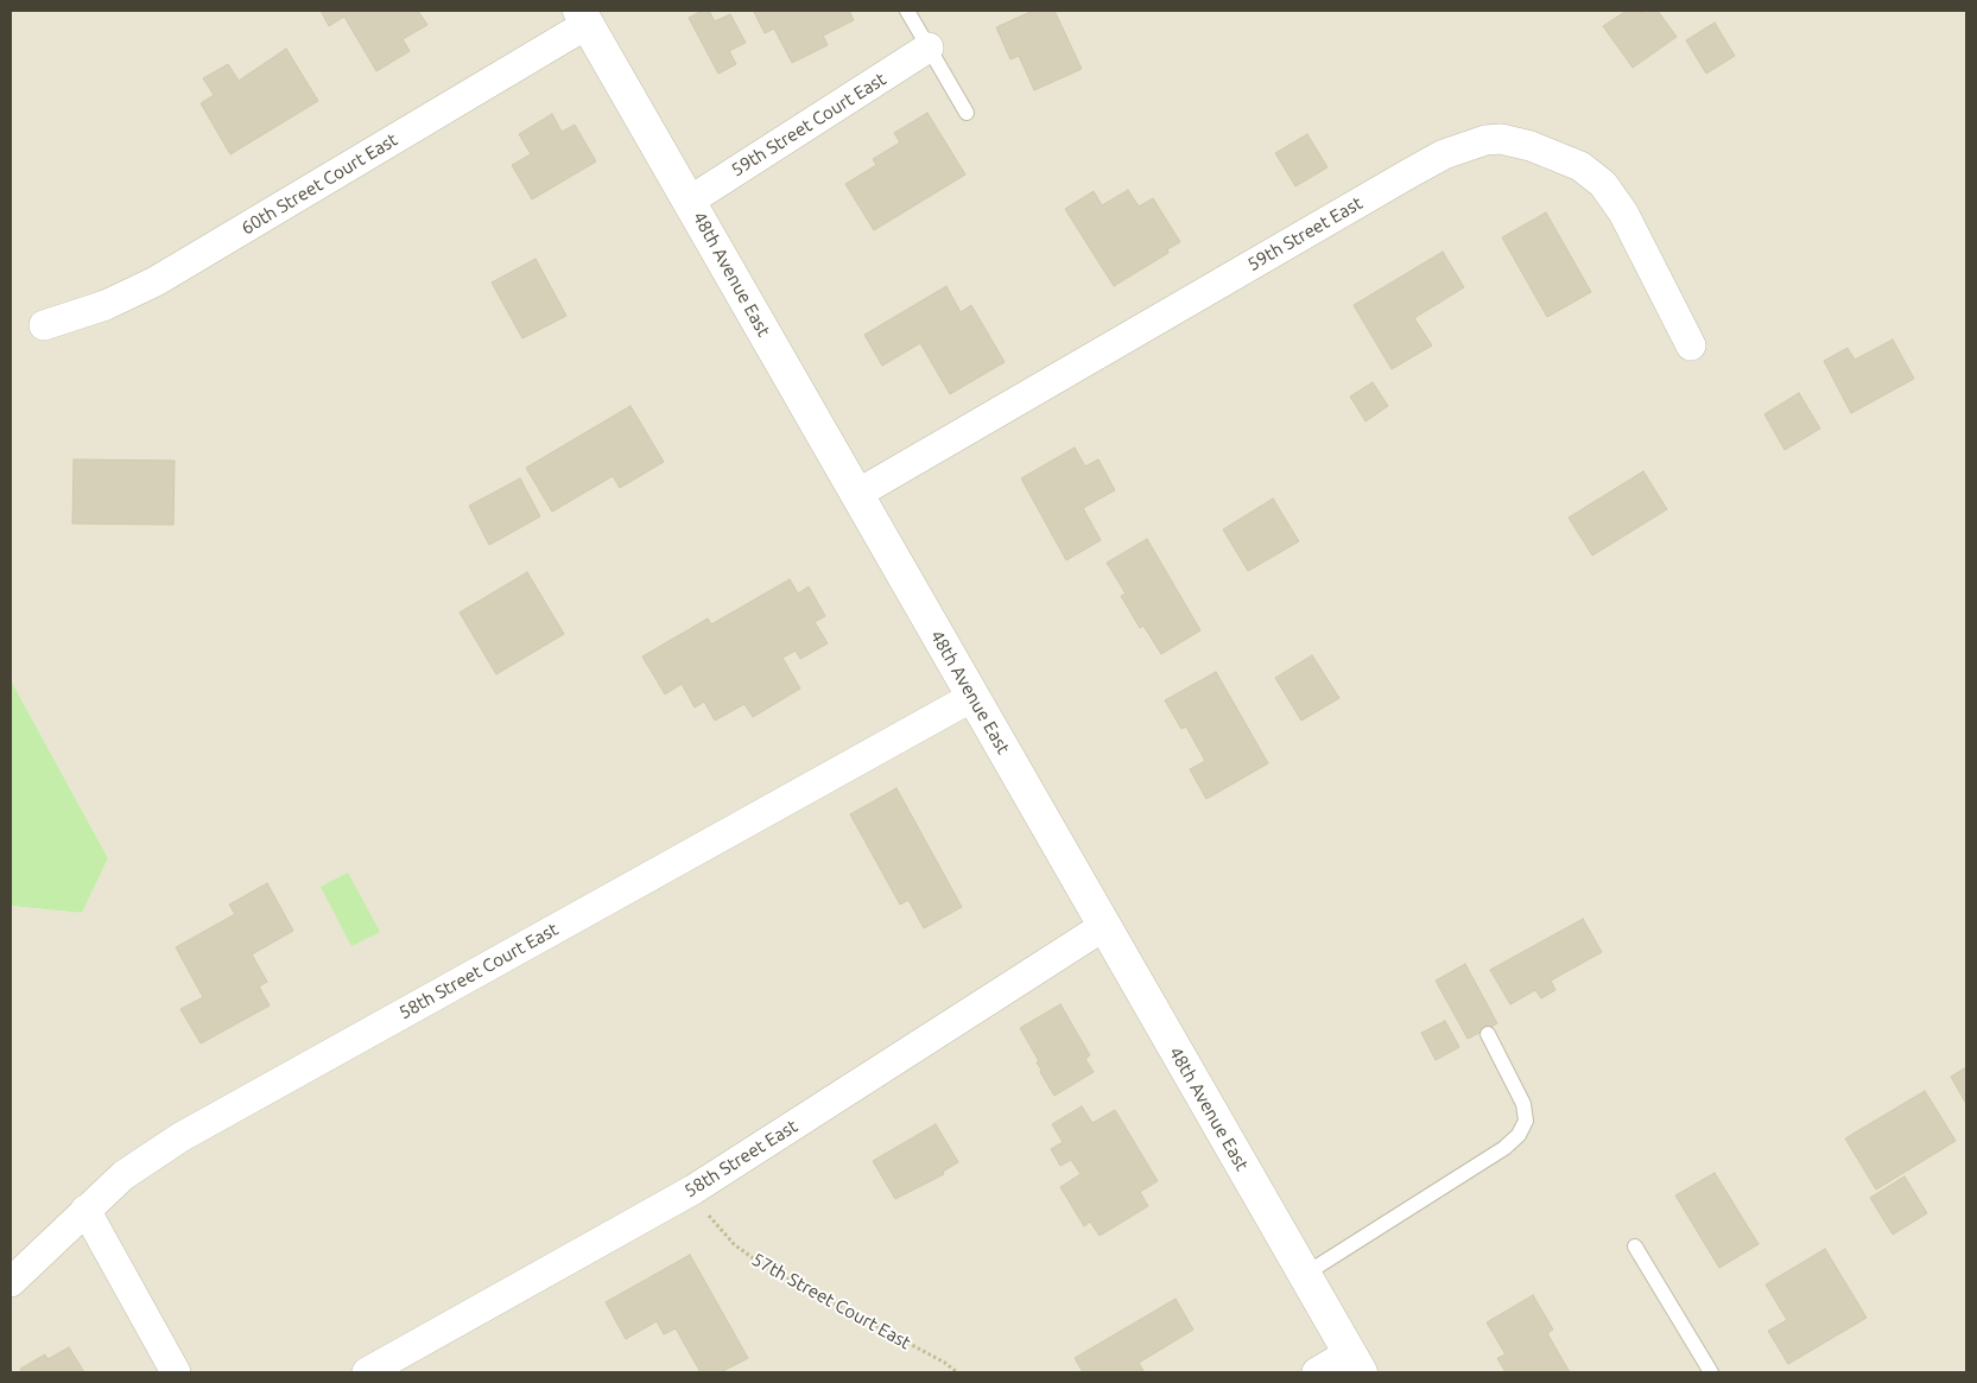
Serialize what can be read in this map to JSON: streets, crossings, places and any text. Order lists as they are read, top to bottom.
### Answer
{
  "streets": {
    "street": [
      "59th Street Court East",
      "60th Street Court East",
      "59th Street East",
      "48th Avenue East",
      "58th Street Court East",
      "58th Street East"
    ],
    "path": ["57th Street Court East"]
  },
  "crossings": [
    ["59th Street Court East", "48th Avenue East"],
    ["60th Street Court East", "48th Avenue East"],
    ["59th Street East", "48th Avenue East"],
    ["48th Avenue East", "58th Street Court East"],
    ["48th Avenue East", "58th Street East"],
    ["58th Street East", "57th Street Court East"]
  ]
}
